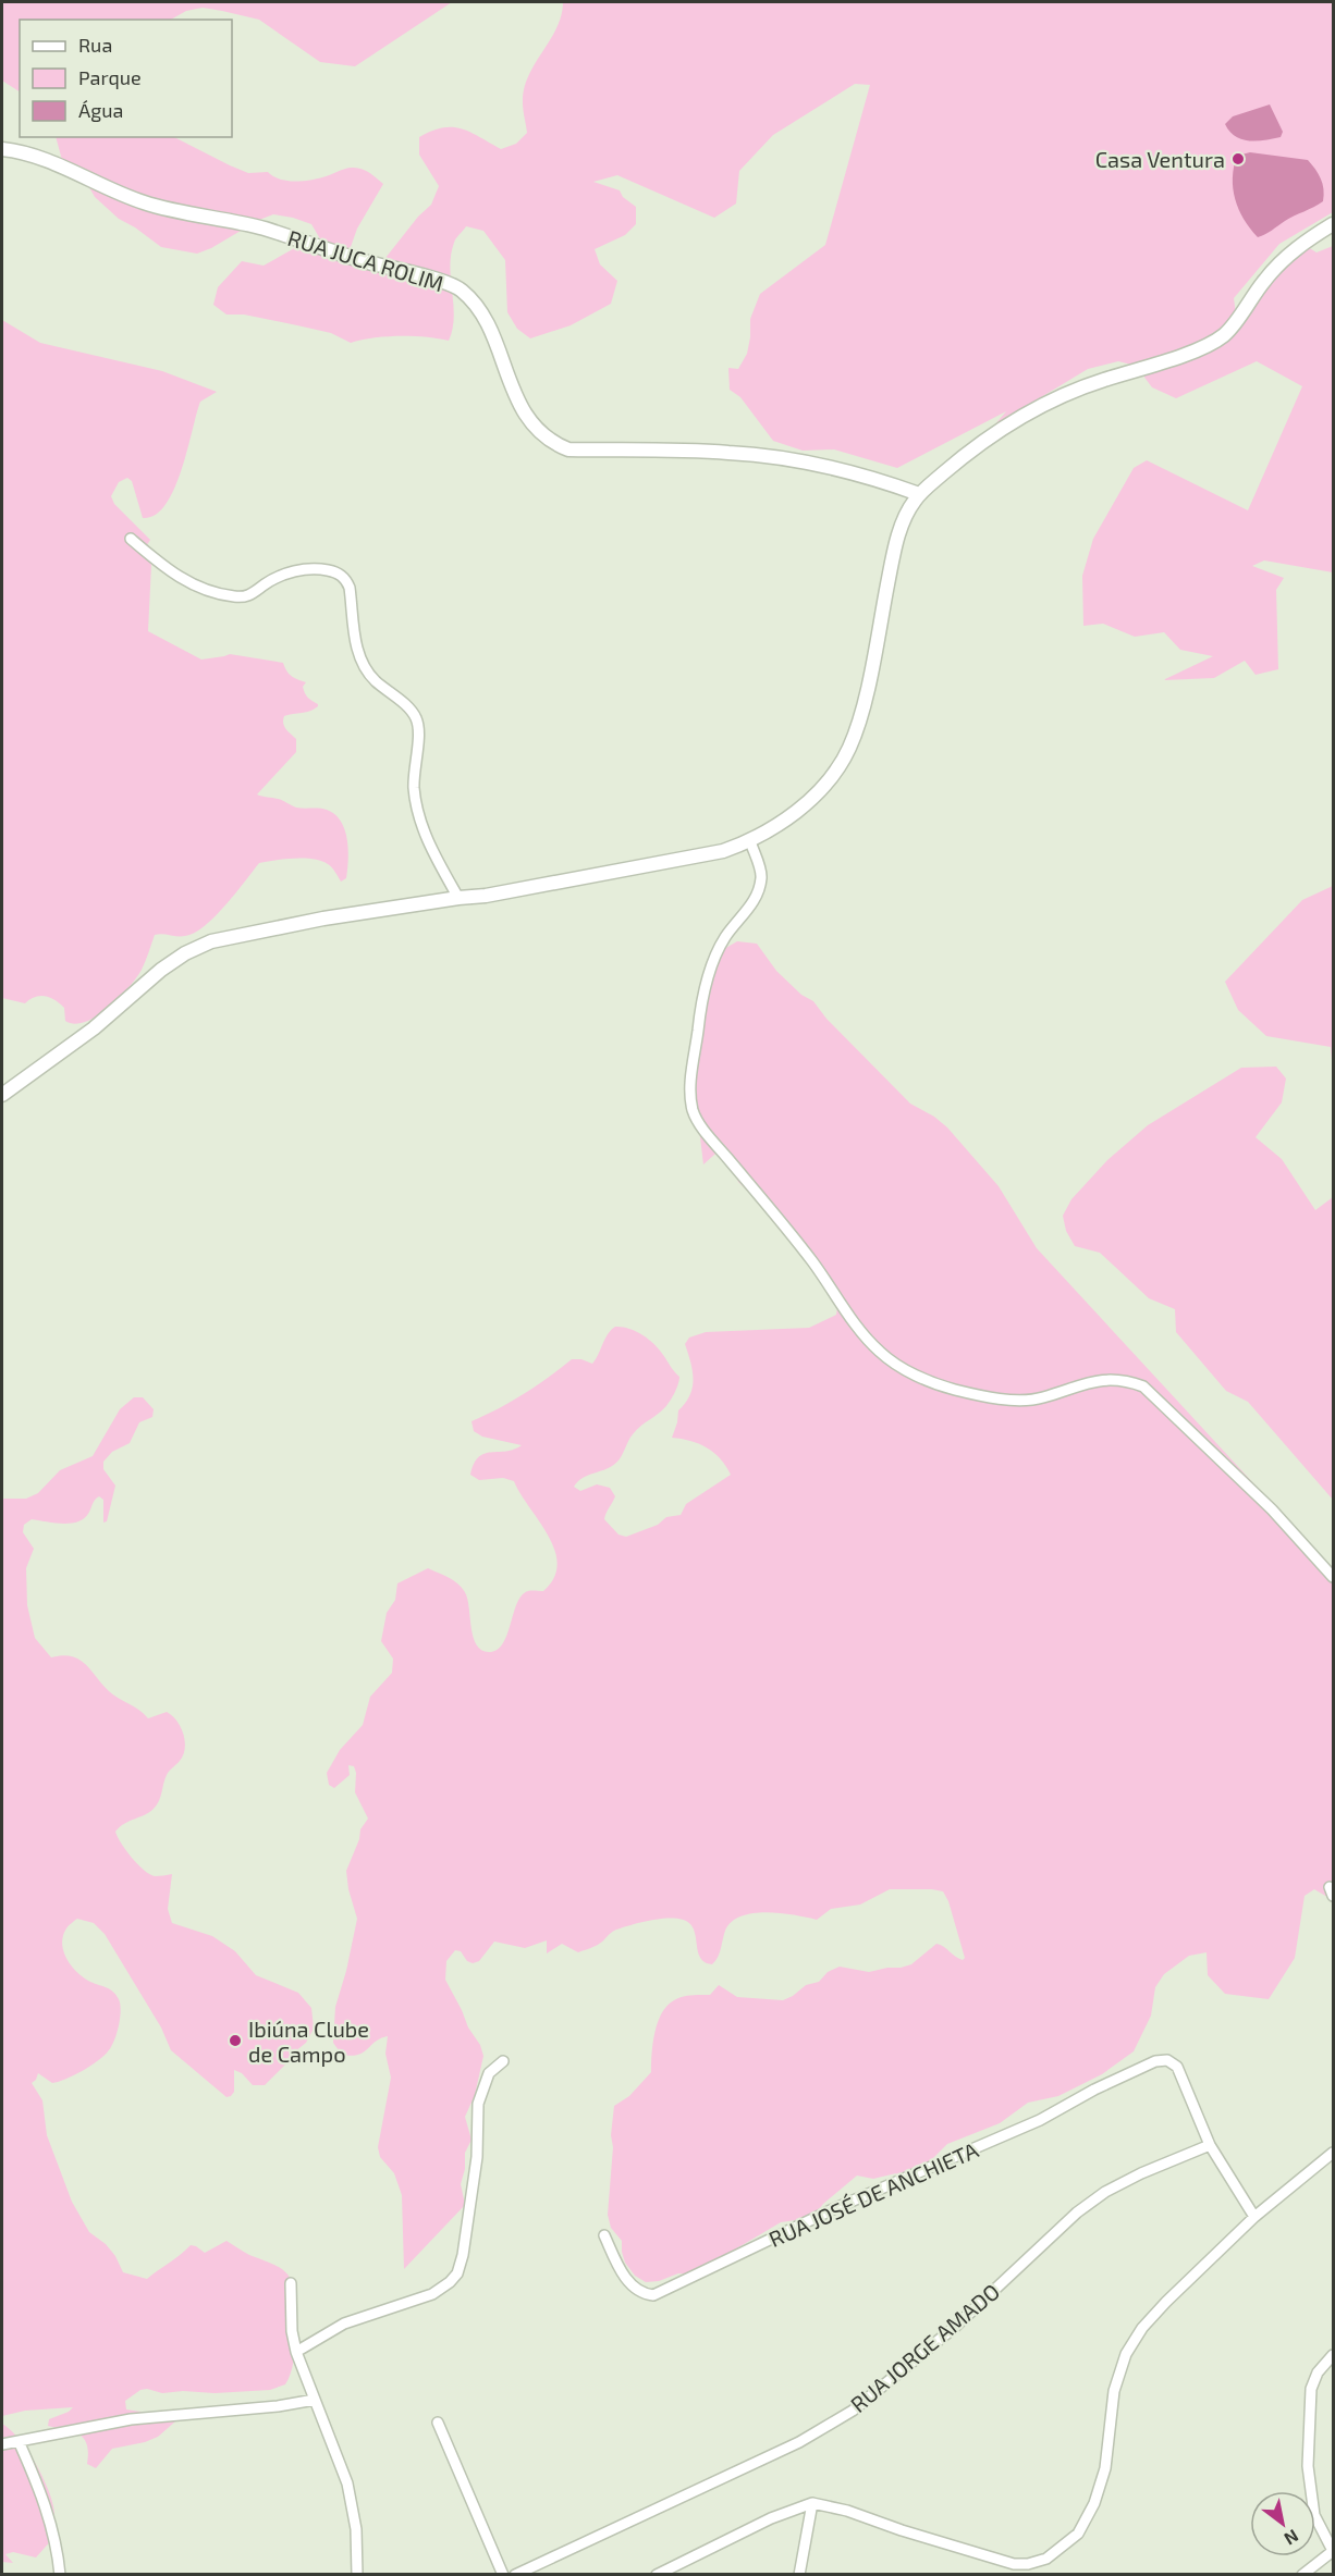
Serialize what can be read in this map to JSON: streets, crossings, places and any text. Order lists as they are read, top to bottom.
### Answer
{
  "streets": {
    "street": ["RUA JUCA ROLIM", "RUA JOSÉ DE ANCHIETA", "RUA JORGE AMADO"]
  },
  "crossings": [
    ["RUA JOSÉ DE ANCHIETA", "RUA JORGE AMADO"]
  ],
  "places": ["Casa Ventura", "Ibiúna Clube de Campo"],
  "legend": ["Rua", "Parque", "Água"],
  "north": "bottom right"
}
